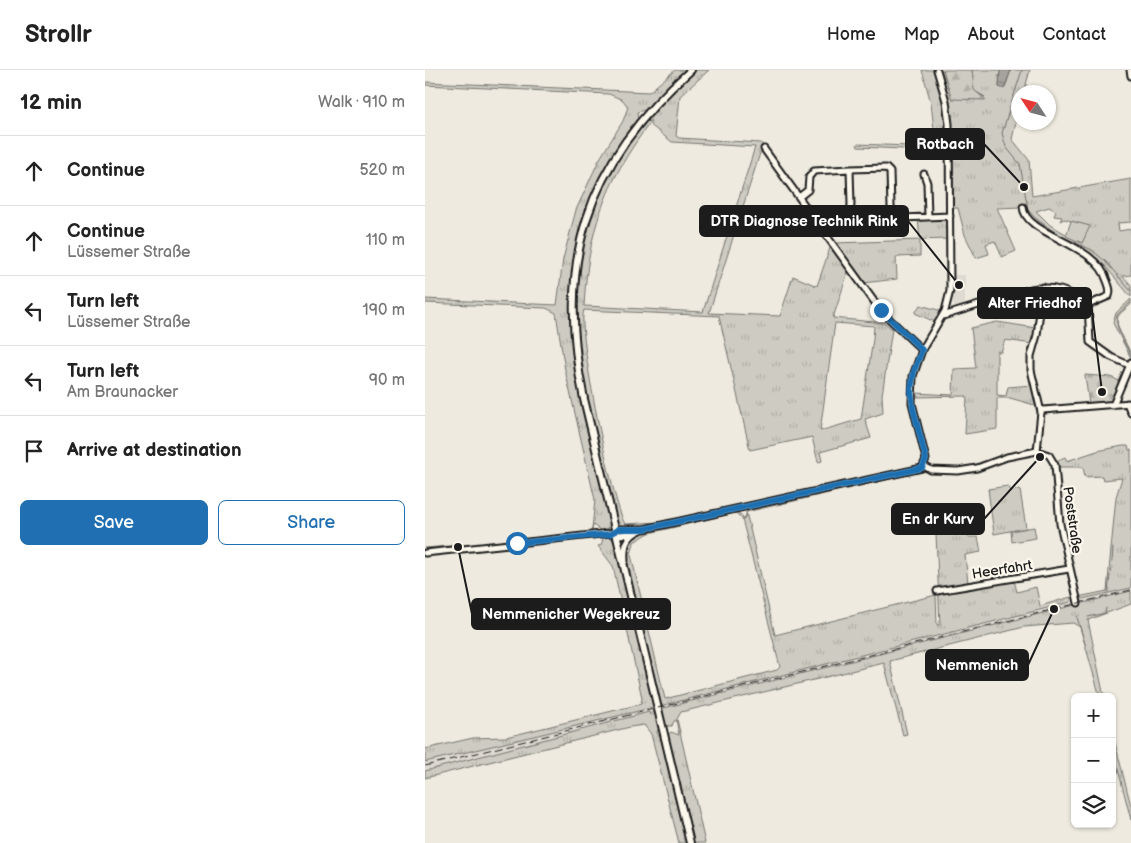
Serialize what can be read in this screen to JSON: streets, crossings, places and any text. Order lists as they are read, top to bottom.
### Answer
{
  "streets": {
    "street": ["Poststraße", "Heerfahrt"]
  },
  "crossings": [
    ["Poststraße", "Heerfahrt"]
  ],
  "places": [
    "Rotbach",
    "DTR Diagnose Technik Rink",
    "Alter Friedhof",
    "En dr Kurv",
    "Nemmenicher Wegekreuz",
    "Nemmenich"
  ],
  "north": "top left",
  "page": {
    "header": "Strollr",
    "nav": [
      "Home",
      "Map",
      "About",
      "Contact"
    ],
    "heading": ["12 min", "Walk · 910 m"],
    "list": [
      ["Continue", "520 m"],
      ["Continue", "Lüssemer Straße", "110 m"],
      ["Turn left", "Lüssemer Straße", "190 m"],
      ["Turn left", "Am Braunacker", "90 m"],
      "Arrive at destination"
    ],
    "buttons": ["Save", "Share"],
    "map_buttons": ["+", "−"]
  }
}
